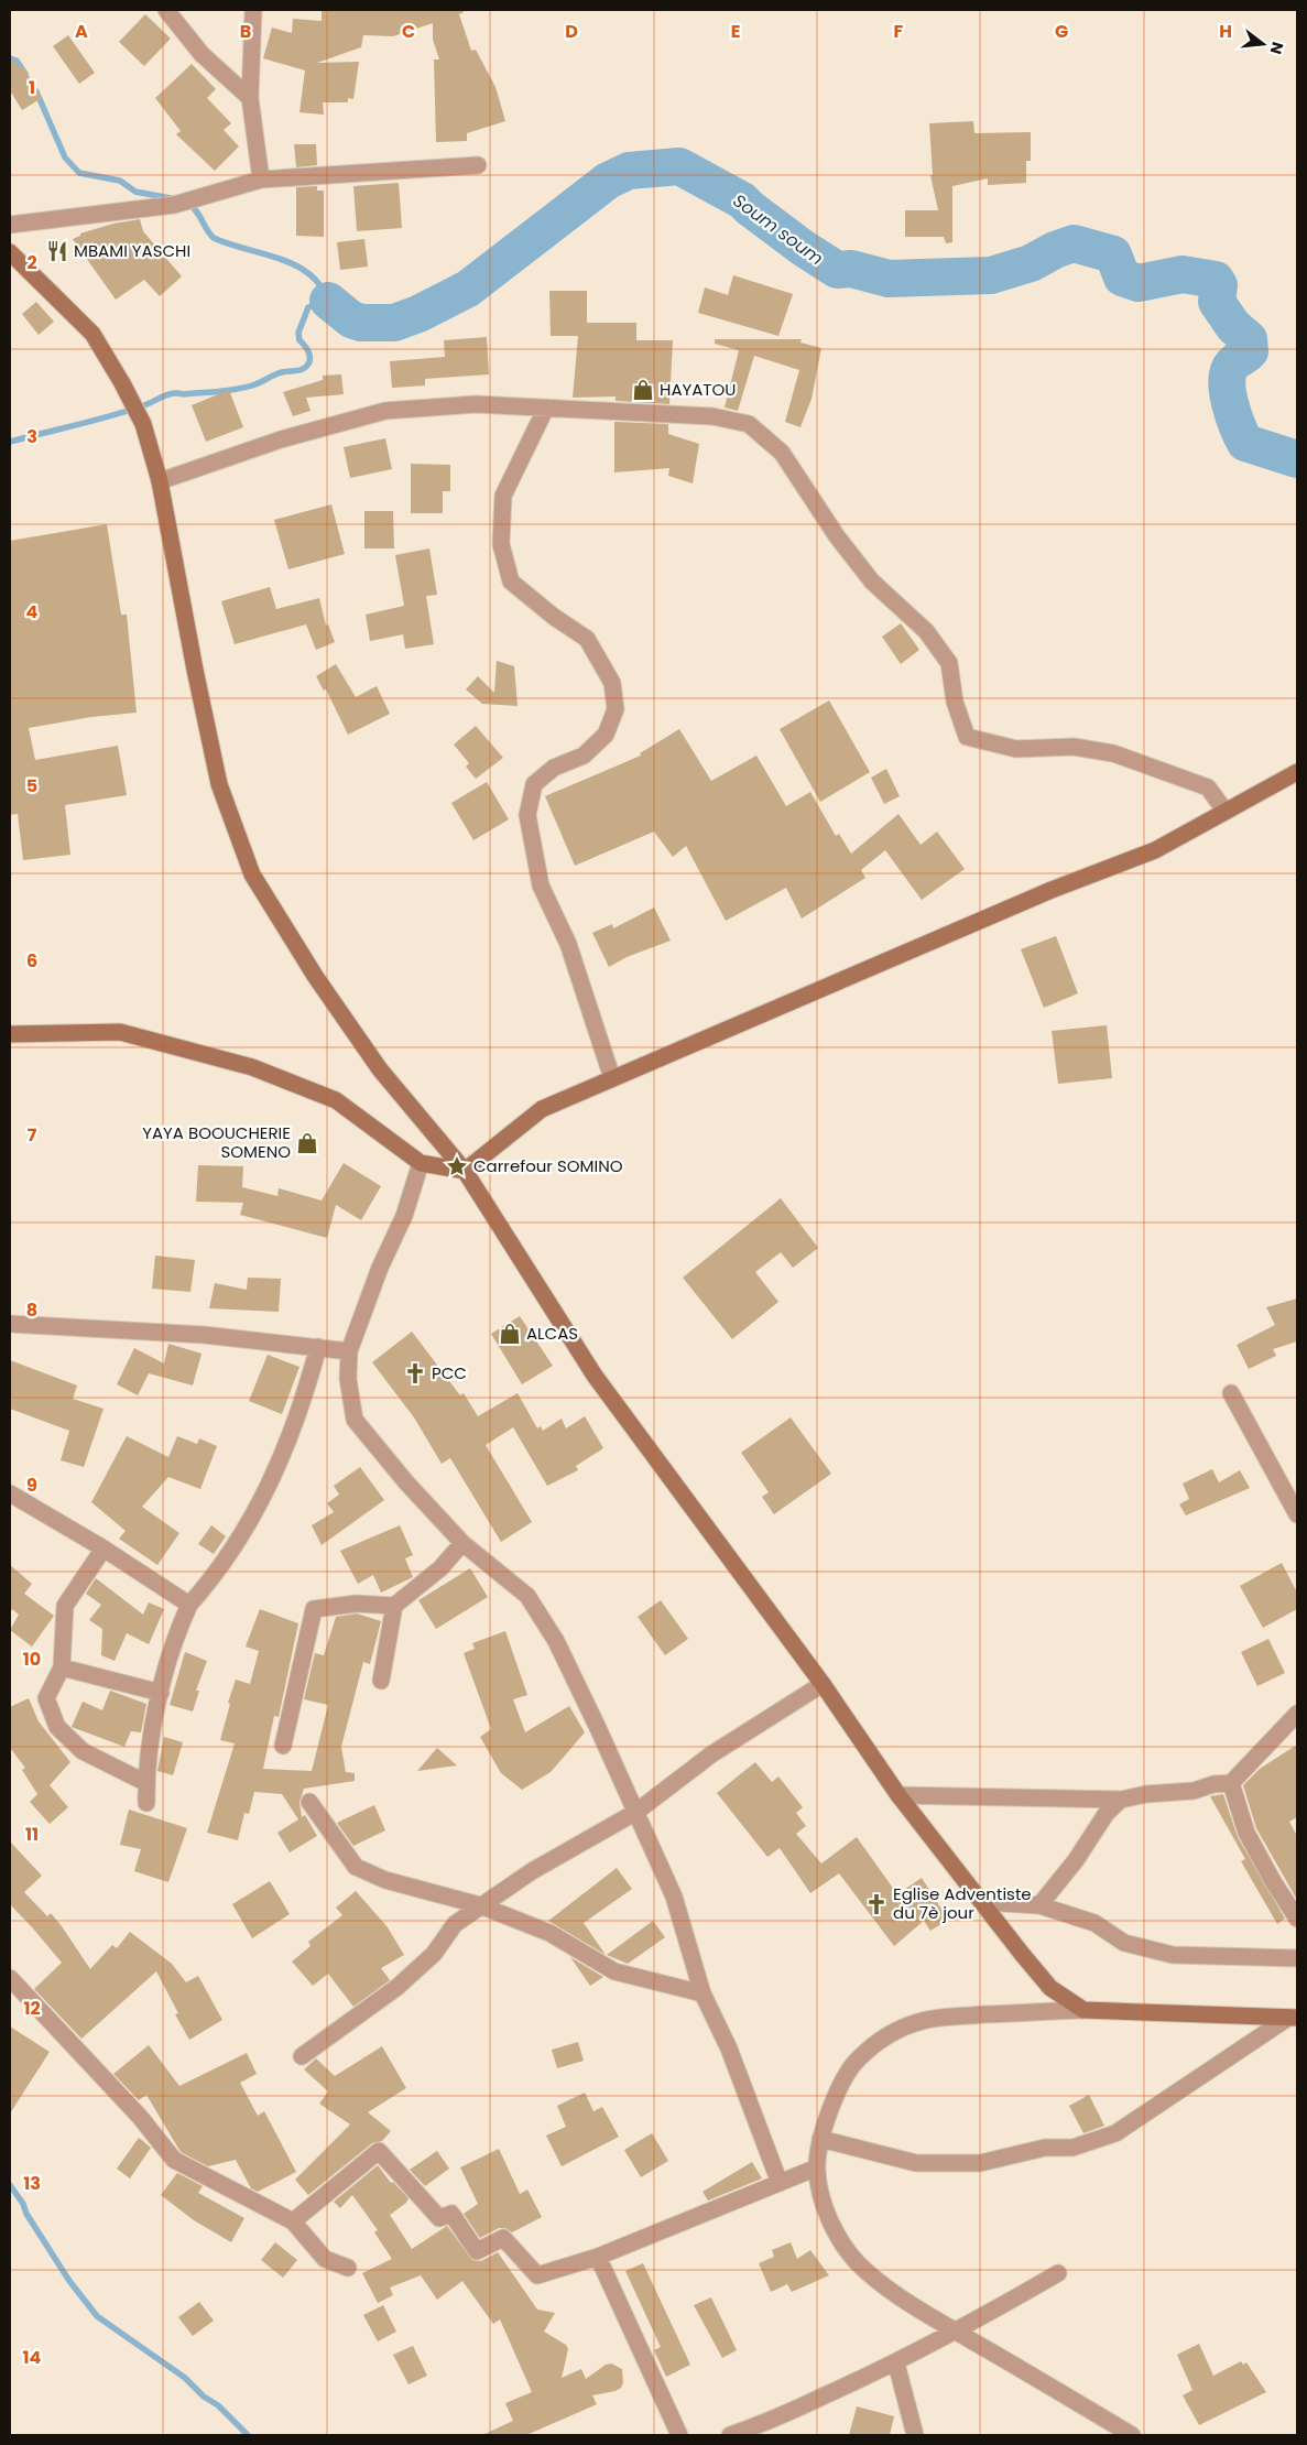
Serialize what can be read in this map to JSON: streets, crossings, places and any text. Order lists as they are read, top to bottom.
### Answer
{
  "water": ["Soum soum"],
  "places": {
    "restaurant": ["MBAMI YASCHI"],
    "shop": ["HAYATOU", "YAYA BOOUCHERIE SOMENO", "ALCAS"],
    "place": ["Carrefour SOMINO"],
    "church": ["PCC", "Eglise Adventiste du 7è jour"]
  },
  "north": "right",
  "grid": {
    "columns": [
      "A",
      "B",
      "C",
      "D",
      "E",
      "F",
      "G",
      "H"
    ],
    "rows": [
      "1",
      "2",
      "3",
      "4",
      "5",
      "6",
      "7",
      "8",
      "9",
      "10",
      "11",
      "12",
      "13",
      "14"
    ]
  }
}
